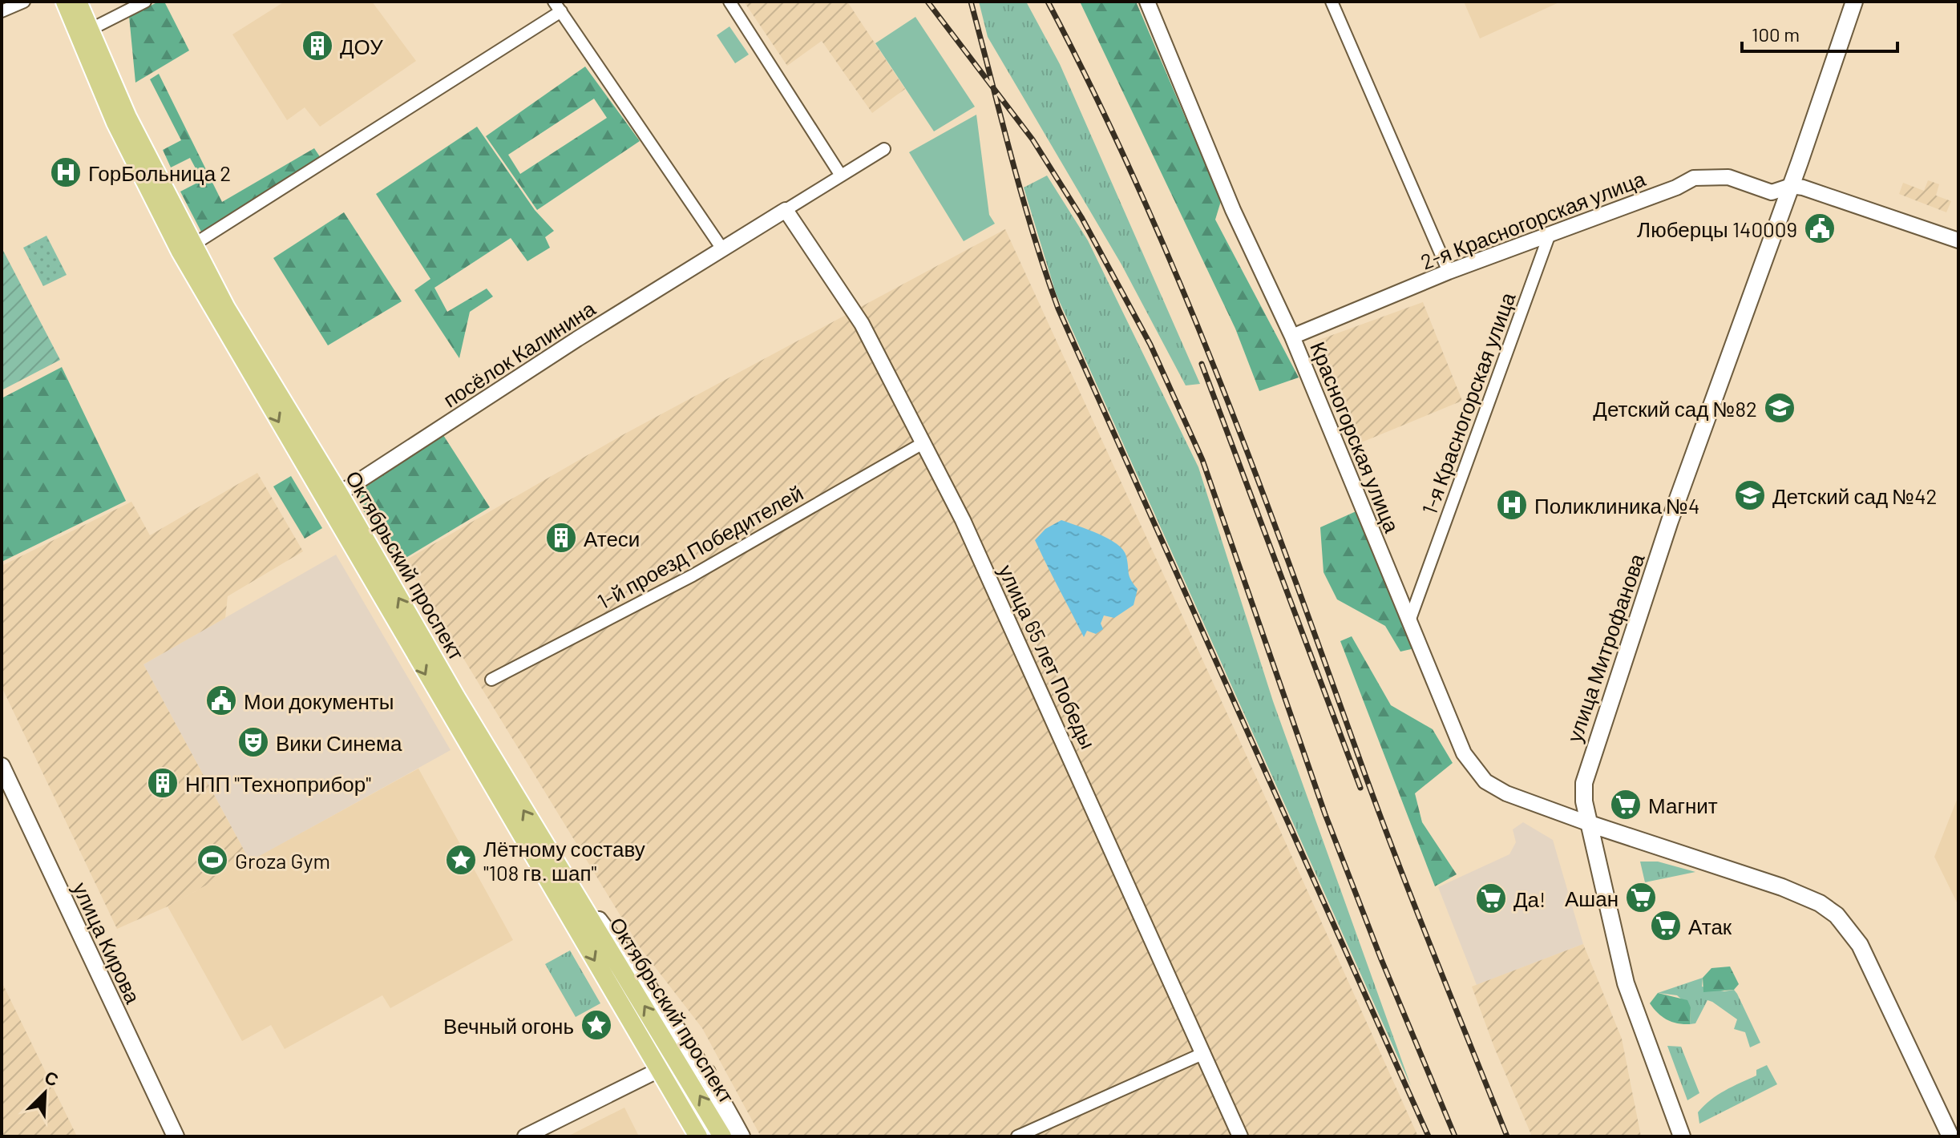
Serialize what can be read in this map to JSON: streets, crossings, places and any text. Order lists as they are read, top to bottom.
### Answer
{
  "streets": {
    "main road": ["Октябрьский проспект", "улица Митрофанова", "улица Кирова"],
    "street": [
      "2-я Красногорская улица",
      "посёлок Калинина",
      "1-я Красногорская улица",
      "Красногорская улица",
      "1-й проезд Победителей",
      "улица 65 лет Победы"
    ]
  },
  "crossings": [
    ["2-я Красногорская улица", "1-я Красногорская улица"],
    ["2-я Красногорская улица", "Красногорская улица"],
    ["2-я Красногорская улица", "улица Митрофанова"],
    ["посёлок Калинина", "Октябрьский проспект"],
    ["посёлок Калинина", "улица 65 лет Победы"],
    ["1-я Красногорская улица", "Красногорская улица"],
    ["Красногорская улица", "улица Митрофанова"],
    ["1-й проезд Победителей", "улица 65 лет Победы"]
  ],
  "places": {
    "building": ["ДОУ", "Атеси", "НПП \"Техноприбор\""],
    "hospital": ["ГорБольница 2", "Поликлиника №4"],
    "public building": ["Люберцы 140009", "Мои документы"],
    "school or university": ["Детский сад №82", "Детский сад №42"],
    "theatre": ["Вики Синема"],
    "supermarket": [
      "Магнит",
      "Ашан",
      "Да!",
      "Атак"
    ],
    "sports": ["Groza Gym"],
    "place": ["Лётному составу \"108 гв. шап\"", "Вечный огонь"]
  },
  "scale_bar": "100 m",
  "north": "top right"
}
